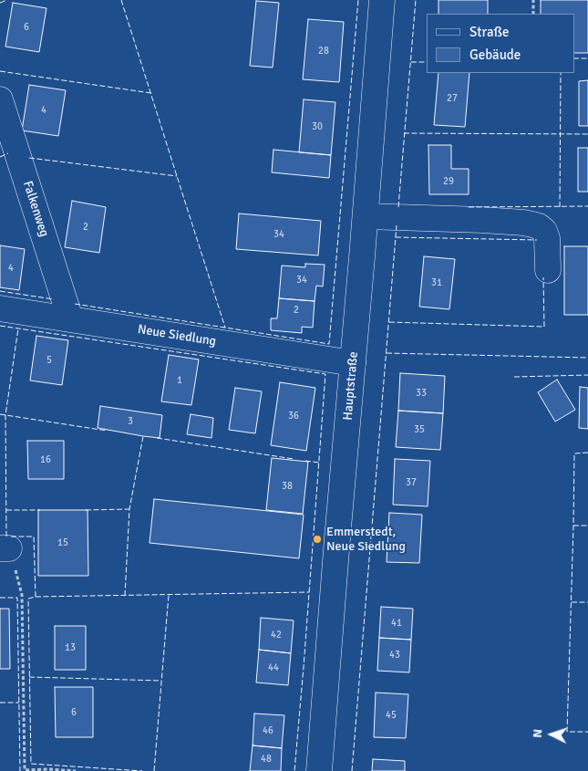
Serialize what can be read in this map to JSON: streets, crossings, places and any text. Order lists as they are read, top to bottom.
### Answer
{
  "streets": {
    "main road": ["Falkenweg", "Neue Siedlung", "Hauptstraße"]
  },
  "crossings": [
    ["Falkenweg", "Neue Siedlung"],
    ["Neue Siedlung", "Hauptstraße"]
  ],
  "places": ["Emmerstedt, Neue Siedlung"],
  "house_numbers": [
    "6",
    "28",
    "27",
    "4",
    "30",
    "29",
    "2",
    "34",
    "4",
    "34",
    "31",
    "2",
    "5",
    "1",
    "33",
    "36",
    "3",
    "35",
    "16",
    "37",
    "38",
    "15",
    "41",
    "42",
    "13",
    "43",
    "44",
    "6",
    "45",
    "46",
    "48"
  ],
  "legend": ["Straße", "Gebäude"],
  "north": "left"
}
